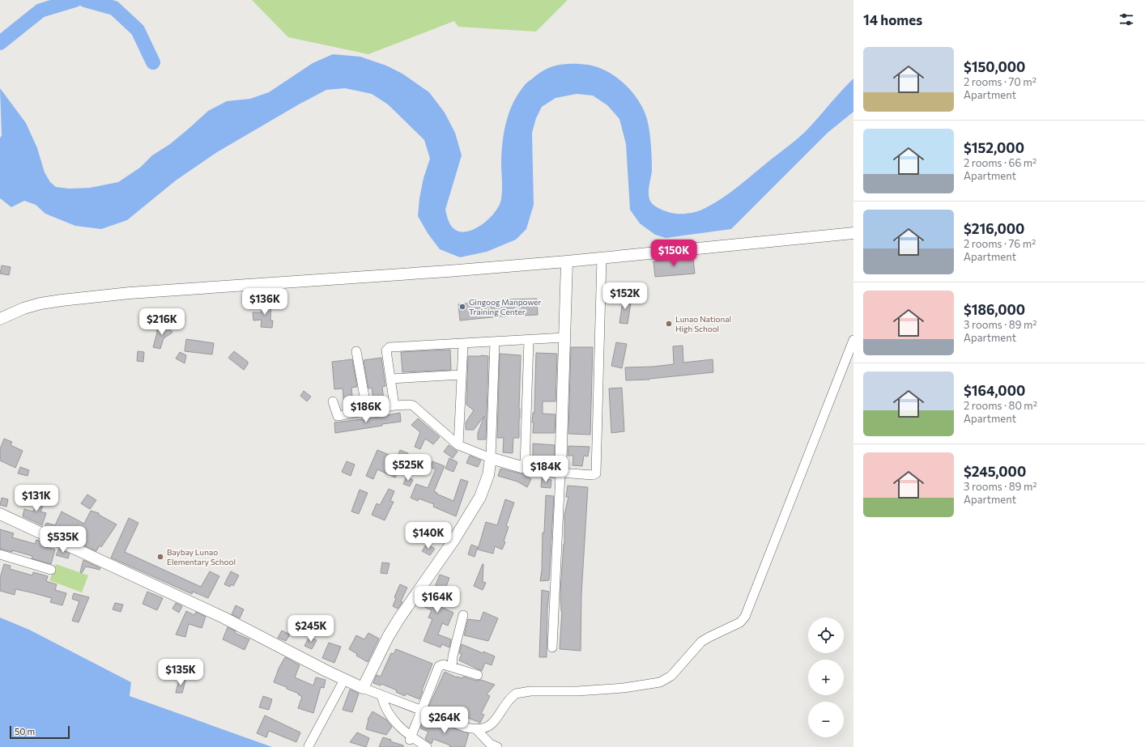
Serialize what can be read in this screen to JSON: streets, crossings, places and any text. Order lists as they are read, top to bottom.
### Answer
{
  "places": ["Gingoog Manpower Training Center", "Lunao National High School", "Baybay Lunao Elementary School"],
  "scale_bar": "50 m",
  "page": {
    "heading": "14 homes",
    "list": [
      {
        "name": "$150,000",
        "note": "2 rooms · 70 m² · Apartment"
      },
      {
        "name": "$152,000",
        "note": "2 rooms · 66 m² · Apartment"
      },
      {
        "name": "$216,000",
        "note": "2 rooms · 76 m² · Apartment"
      },
      {
        "name": "$186,000",
        "note": "3 rooms · 89 m² · Apartment"
      },
      {
        "name": "$164,000",
        "note": "2 rooms · 80 m² · Apartment"
      },
      {
        "name": "$245,000",
        "note": "3 rooms · 89 m² · Apartment"
      }
    ],
    "price": [
      "$150K",
      "$152K",
      "$136K",
      "$216K",
      "$186K",
      "$525K",
      "$184K",
      "$131K",
      "$140K",
      "$535K",
      "$164K",
      "$245K",
      "$135K",
      "$264K"
    ],
    "map_buttons": ["+", "−"],
    "scale": "50 m"
  }
}
